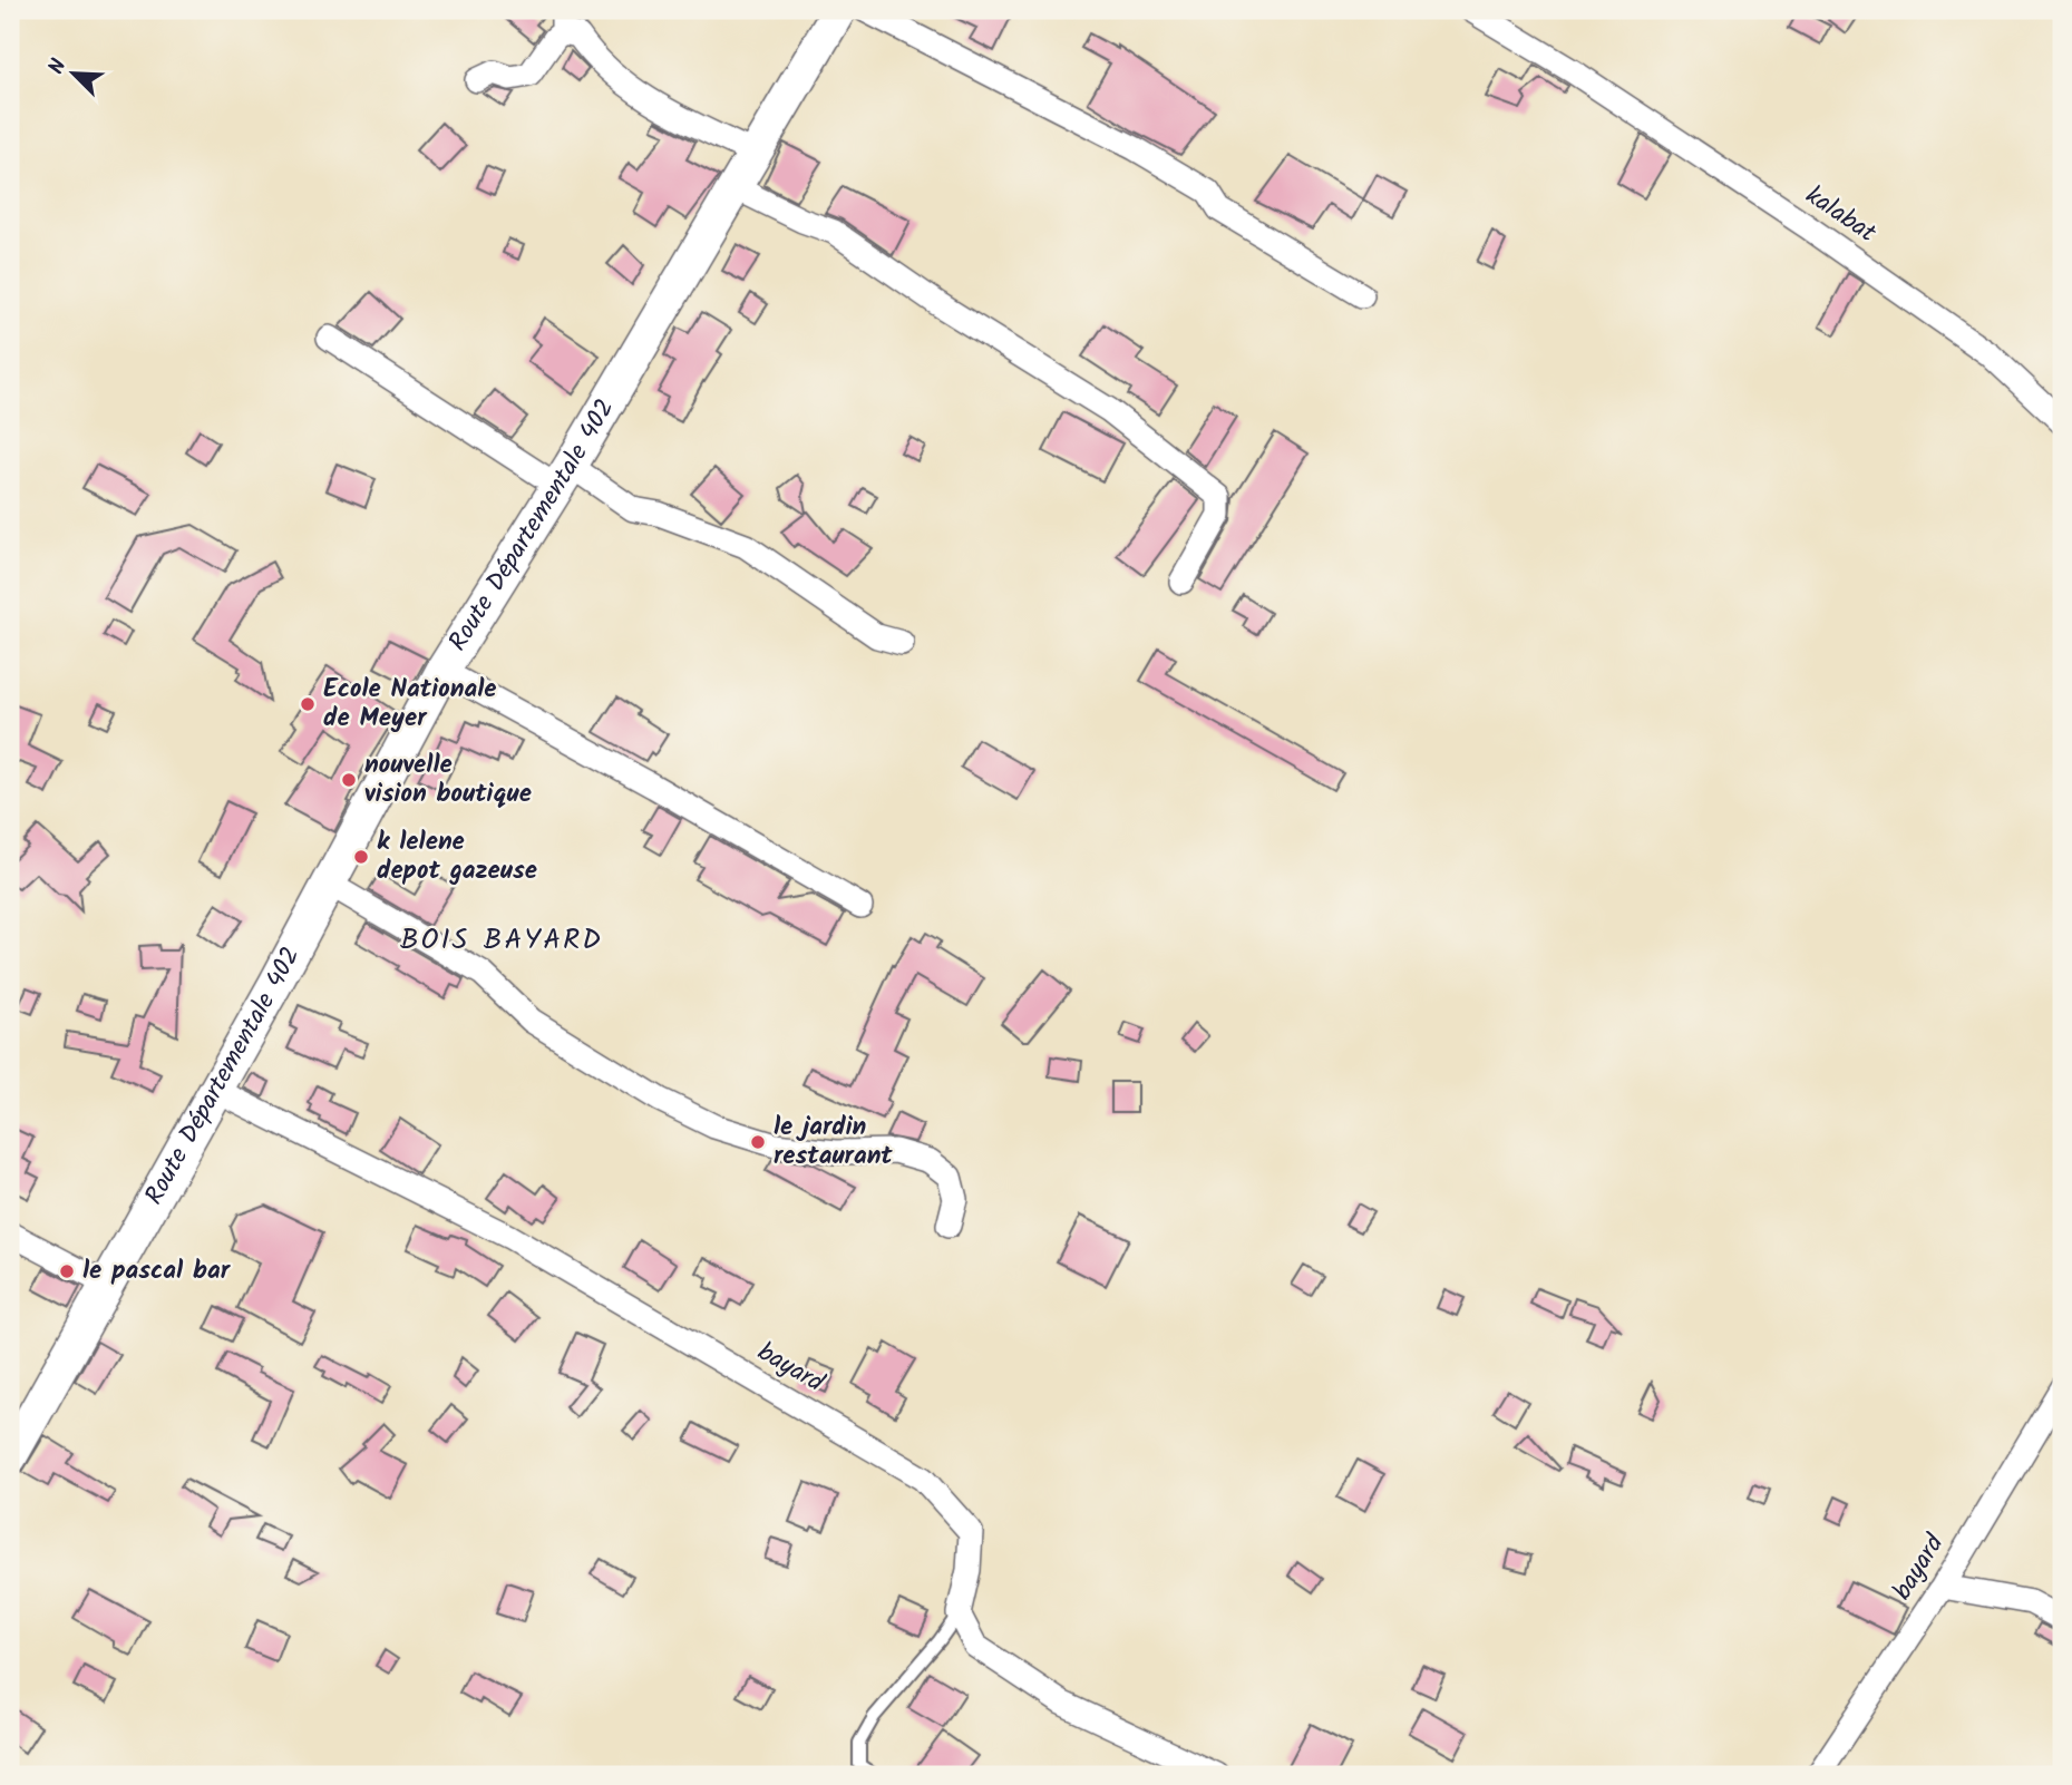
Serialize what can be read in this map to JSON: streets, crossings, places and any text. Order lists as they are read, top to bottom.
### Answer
{
  "streets": {
    "main road": ["Route Départementale 402"],
    "street": ["kalabat", "bayard"]
  },
  "crossings": [
    ["Route Départementale 402", "bayard"]
  ],
  "districts": ["BOIS BAYARD"],
  "places": [
    "Ecole Nationale de Meyer",
    "nouvelle vision boutique",
    "k lelene depot gazeuse",
    "le jardin restaurant",
    "le pascal bar"
  ],
  "north": "top left"
}
